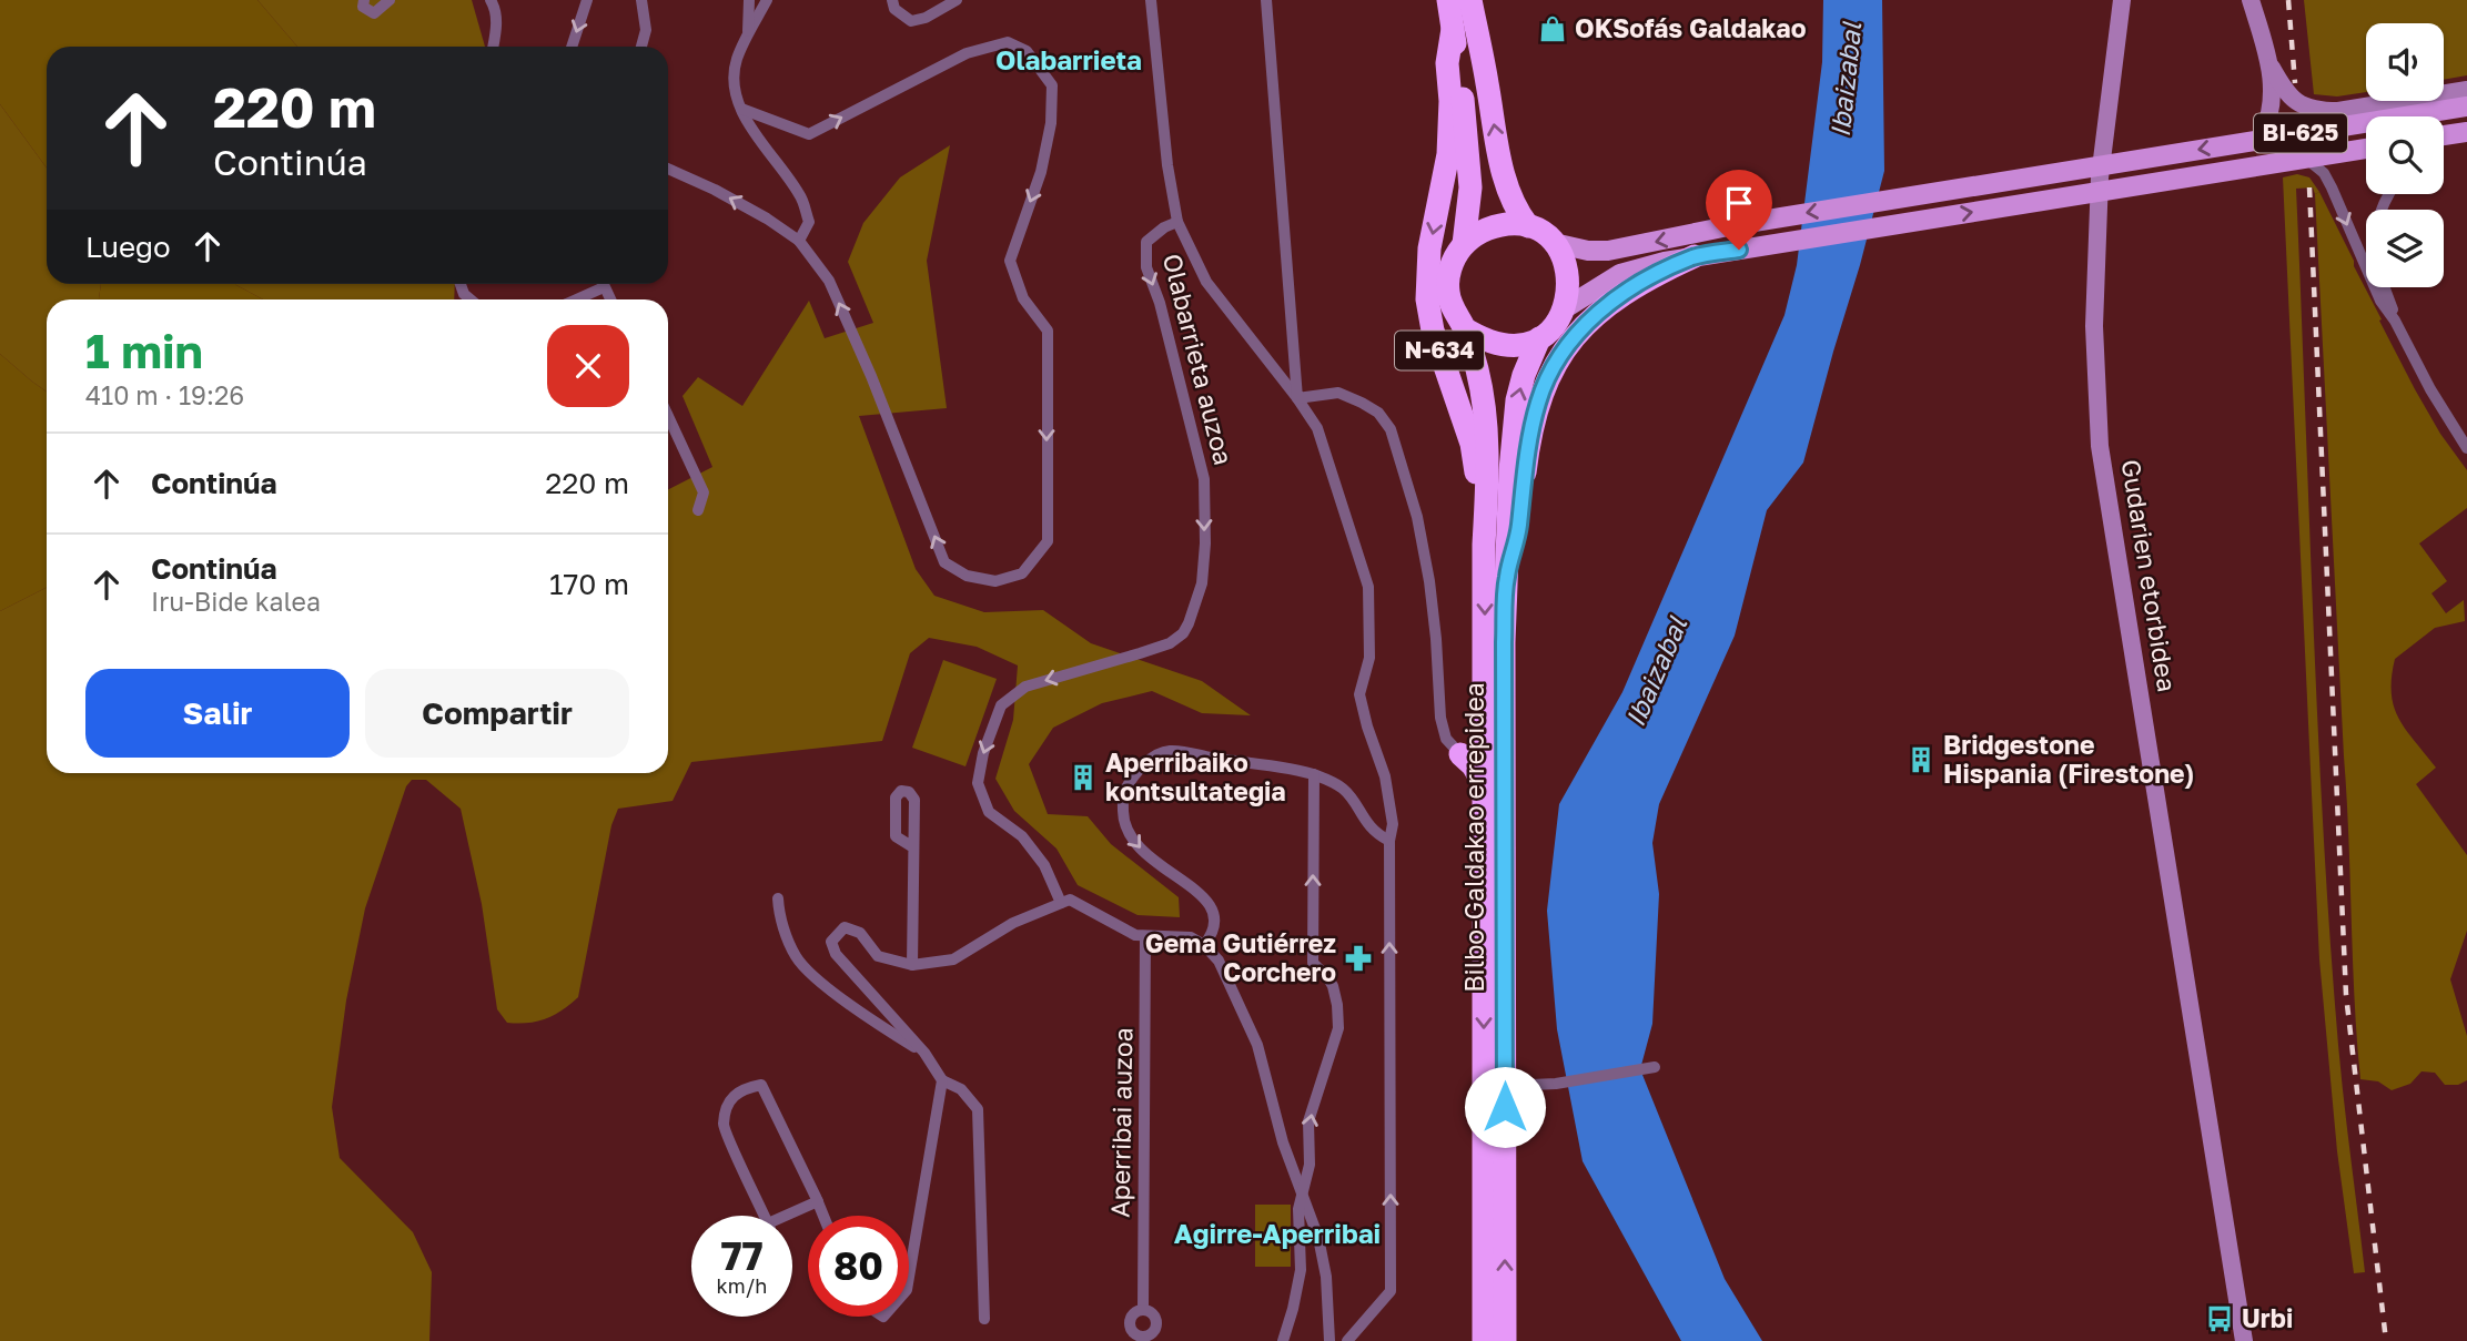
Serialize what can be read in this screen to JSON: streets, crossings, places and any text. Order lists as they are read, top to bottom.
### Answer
{
  "streets": {
    "highway": ["BI-625", "N-634", "Bilbo-Galdakao errepidea"],
    "street": ["Olabarrieta auzoa", "Gudarien etorbidea", "Aperribai auzoa"]
  },
  "crossings": [
    ["BI-625", "N-634"],
    ["BI-625", "Bilbo-Galdakao errepidea"],
    ["N-634", "Bilbo-Galdakao errepidea"]
  ],
  "districts": ["Olabarrieta", "Agirre-Aperribai"],
  "water": ["Ibaizabal"],
  "places": {
    "shop": ["OKSofás Galdakao"],
    "building": ["Bridgestone Hispania (Firestone)", "Aperribaiko kontsultategia"],
    "pharmacy": ["Gema Gutiérrez Corchero"],
    "bus stop": ["Urbi"]
  },
  "page": {
    "turn": ["220 m", "Continúa"],
    "then": "Luego",
    "heading": ["1 min", "410 m · 19:26"],
    "list": [
      {
        "name": "Continúa",
        "value": "220 m"
      },
      {
        "name": "Continúa",
        "note": "Iru-Bide kalea",
        "value": "170 m"
      }
    ],
    "buttons": ["Salir", "Compartir"],
    "speed": "77 km/h",
    "limit": "80"
  }
}
